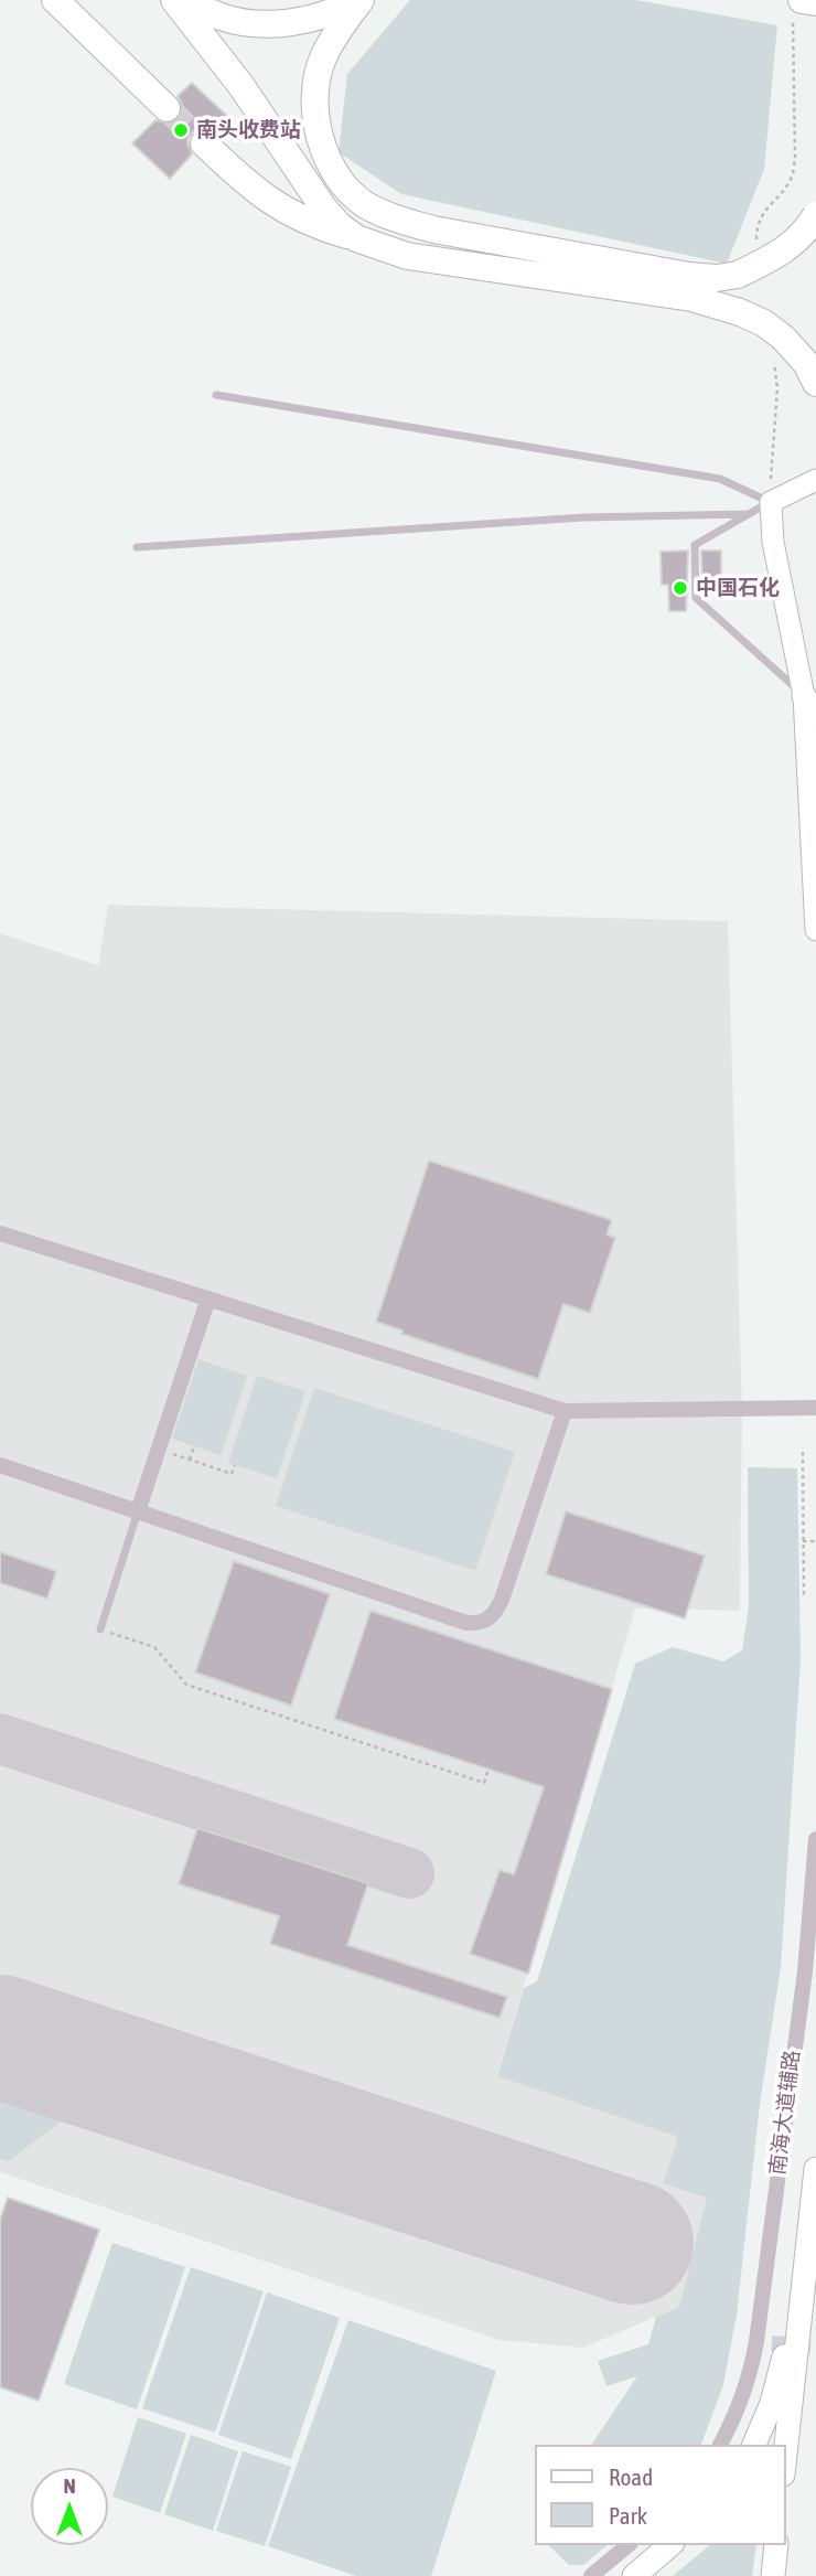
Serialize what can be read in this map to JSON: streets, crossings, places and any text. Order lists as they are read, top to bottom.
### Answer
{
  "streets": {
    "street": ["南海大道辅路"]
  },
  "places": ["南头收费站", "中国石化"],
  "legend": ["Road", "Park"],
  "north": "top"
}
